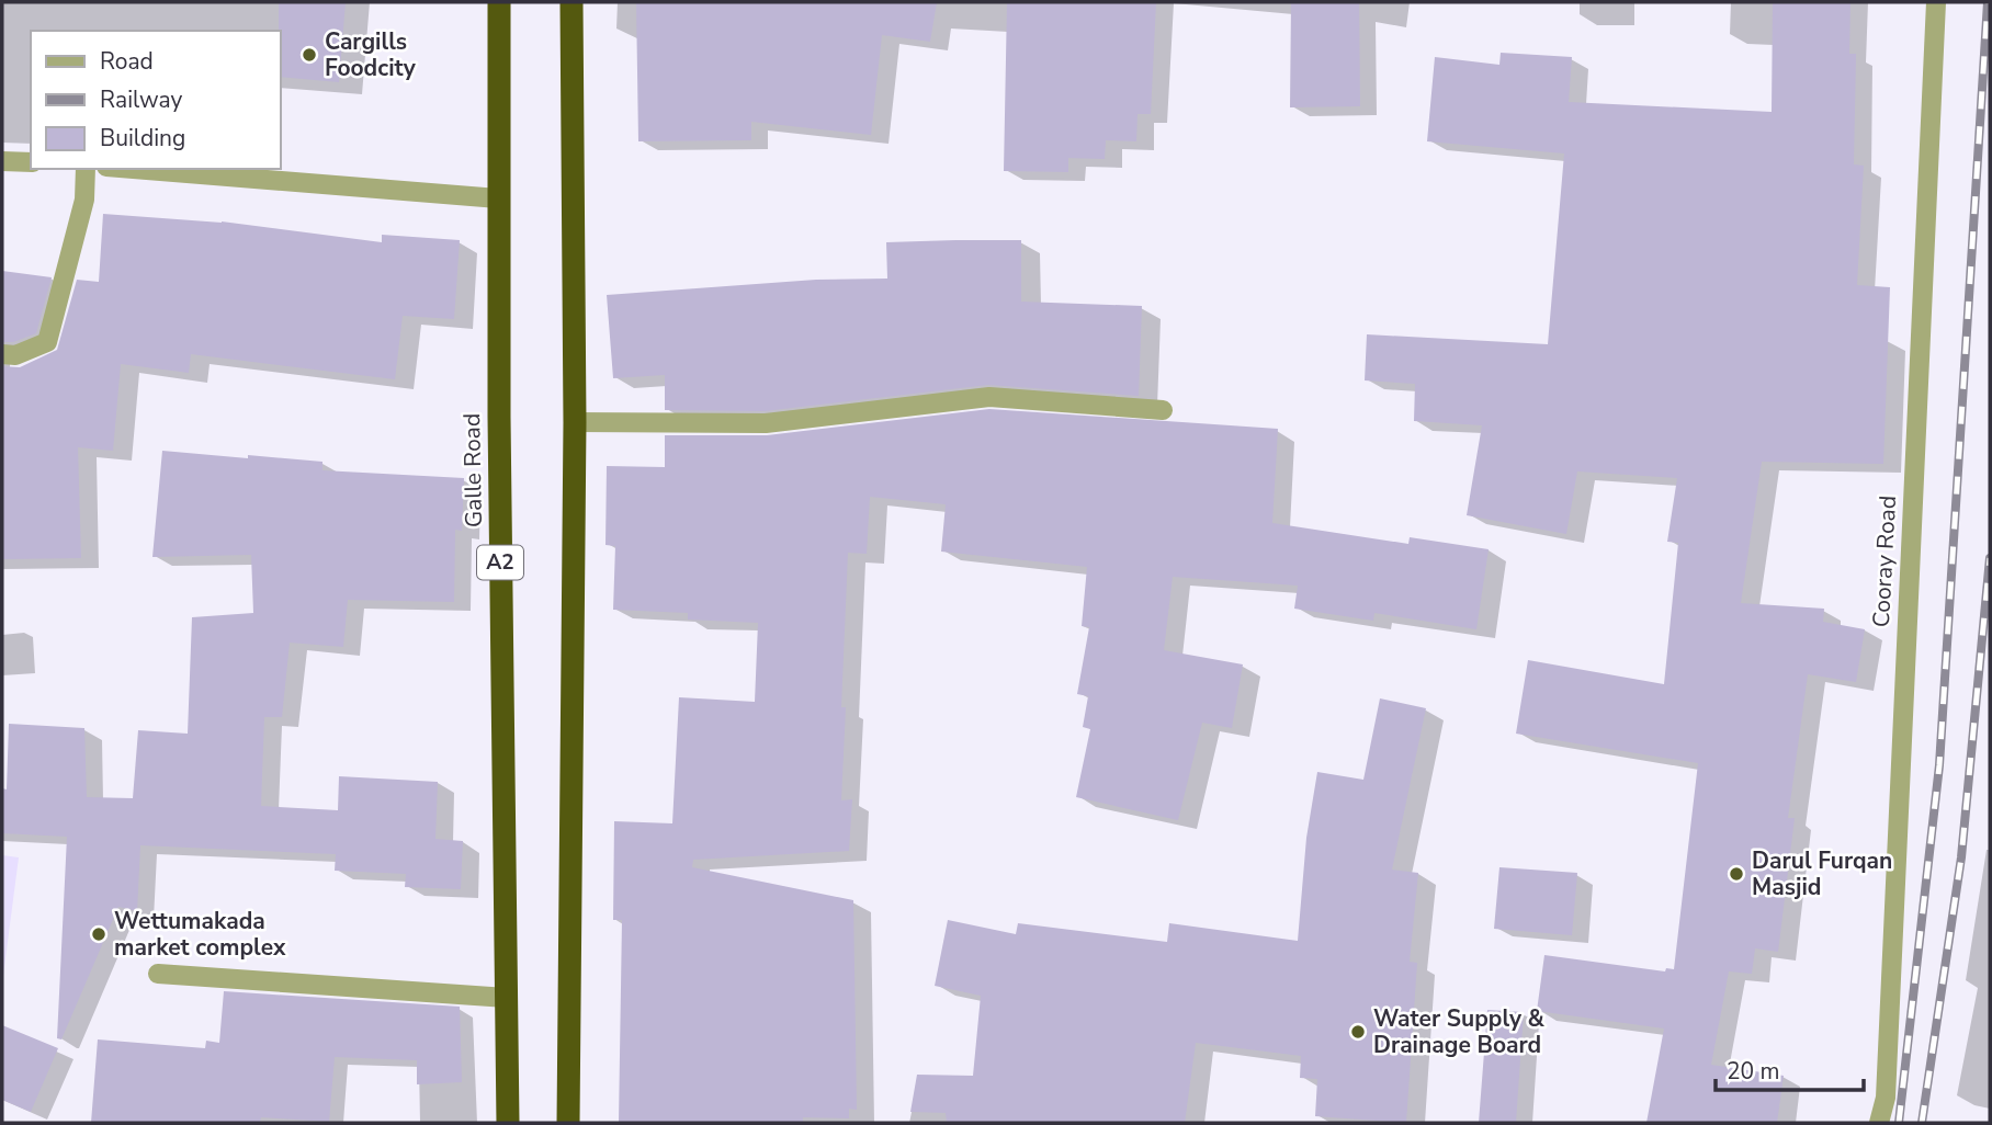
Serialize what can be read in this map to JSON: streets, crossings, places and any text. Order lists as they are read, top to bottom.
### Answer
{
  "streets": {
    "highway": ["Galle Road", "A2"],
    "street": ["Cooray Road"]
  },
  "places": [
    "Cargills Foodcity",
    "Darul Furqan Masjid",
    "Wettumakada market complex",
    "Water Supply & Drainage Board"
  ],
  "legend": ["Road", "Railway", "Building"],
  "scale_bar": "20 m"
}
